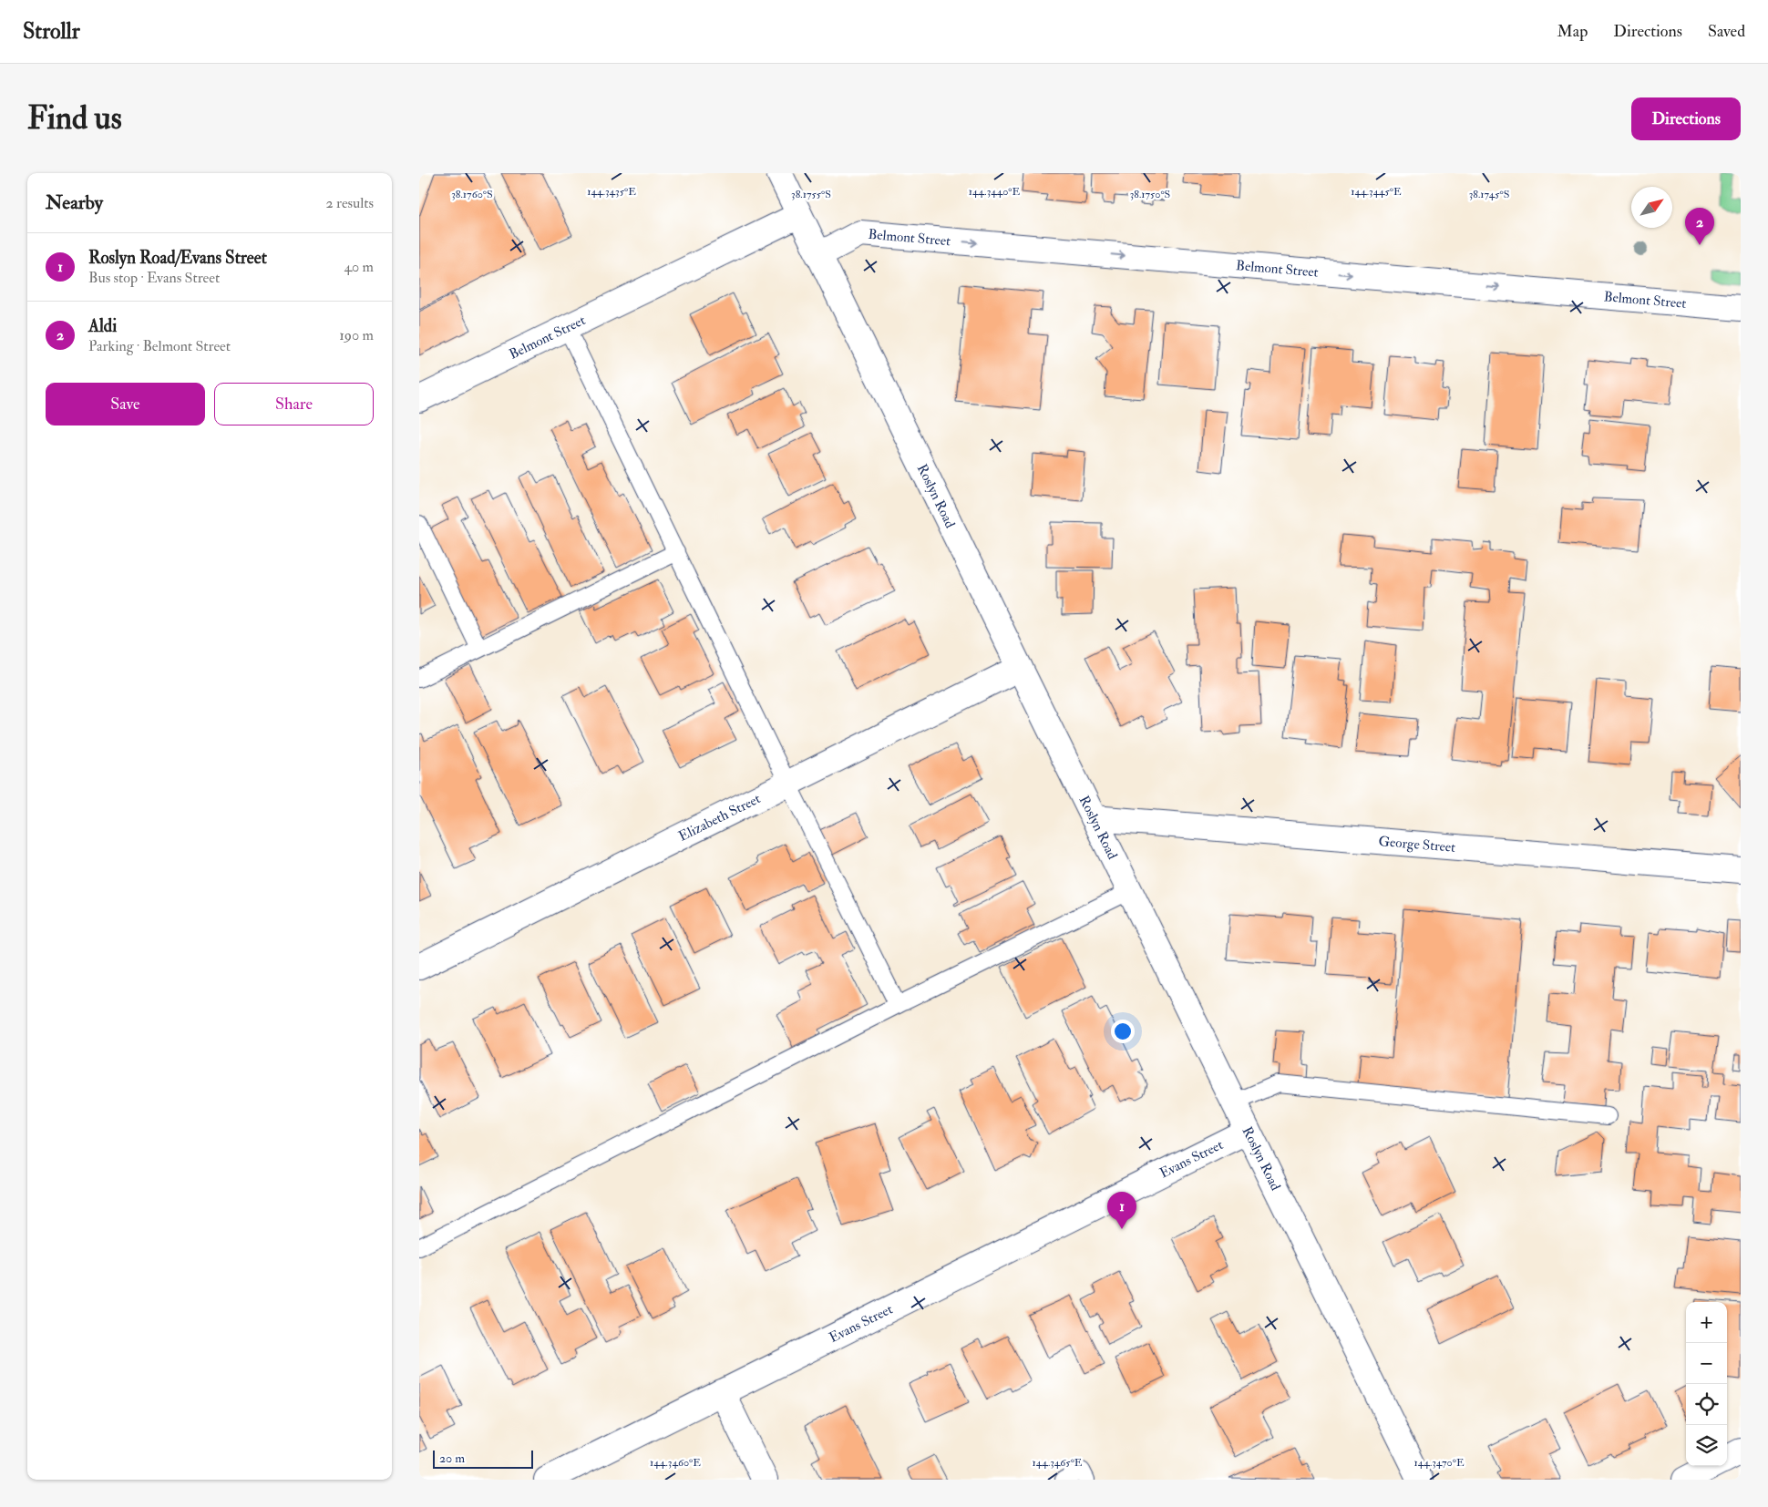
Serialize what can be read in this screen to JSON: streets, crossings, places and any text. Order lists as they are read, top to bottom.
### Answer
{
  "streets": {
    "street": [
      "Belmont Street",
      "Roslyn Road",
      "Elizabeth Street",
      "George Street",
      "Evans Street"
    ]
  },
  "crossings": [
    ["Belmont Street", "Roslyn Road"],
    ["Roslyn Road", "Elizabeth Street"],
    ["Roslyn Road", "George Street"],
    ["Roslyn Road", "Evans Street"]
  ],
  "one_way": ["Belmont Street"],
  "scale_bar": "20 m",
  "north": "top right",
  "page": {
    "header": "Strollr",
    "nav": ["Map", "Directions", "Saved"],
    "buttons": [
      "Directions",
      ["Save", "Share"]
    ],
    "title": "Find us",
    "heading": ["Nearby", "2 results"],
    "pins": ["2", "1"],
    "list": [
      {
        "mark": "1",
        "name": "Roslyn Road/Evans Street",
        "note": "Bus stop · Evans Street",
        "value": "40 m"
      },
      {
        "mark": "2",
        "name": "Aldi",
        "note": "Parking · Belmont Street",
        "value": "190 m"
      }
    ],
    "map_buttons": ["+", "−"],
    "scale": "20 m"
  },
  "coordinates": [
    "144.3435°E",
    "144.3440°E",
    "144.3445°E",
    "38.1760°S",
    "38.1755°S",
    "38.1750°S",
    "38.1745°S",
    "144.3460°E",
    "144.3465°E",
    "144.3470°E"
  ]
}
